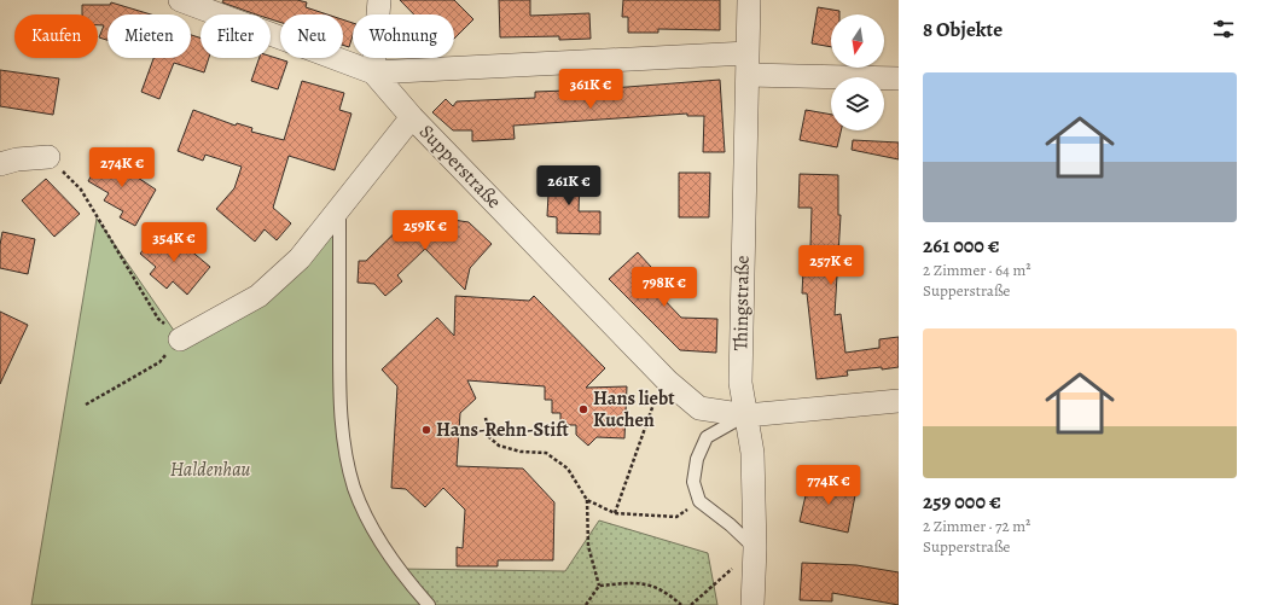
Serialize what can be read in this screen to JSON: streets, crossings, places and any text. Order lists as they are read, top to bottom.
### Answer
{
  "streets": {
    "street": ["Supperstraße", "Thingstraße"]
  },
  "crossings": [
    ["Supperstraße", "Thingstraße"]
  ],
  "parks": ["Haldenhau"],
  "places": ["Hans liebt Kuchen", "Hans-Rehn-Stift"],
  "north": "bottom",
  "page": {
    "heading": "8 Objekte",
    "chip": [
      "Kaufen",
      "Mieten",
      "Filter",
      "Neu",
      "Wohnung"
    ],
    "list": [
      {
        "name": "261 000 €",
        "note": "2 Zimmer · 64 m² · Supperstraße"
      },
      {
        "name": "259 000 €",
        "note": "2 Zimmer · 72 m² · Supperstraße"
      }
    ],
    "price": [
      "361K €",
      "274K €",
      "261K €",
      "259K €",
      "354K €",
      "257K €",
      "798K €",
      "774K €"
    ]
  }
}
